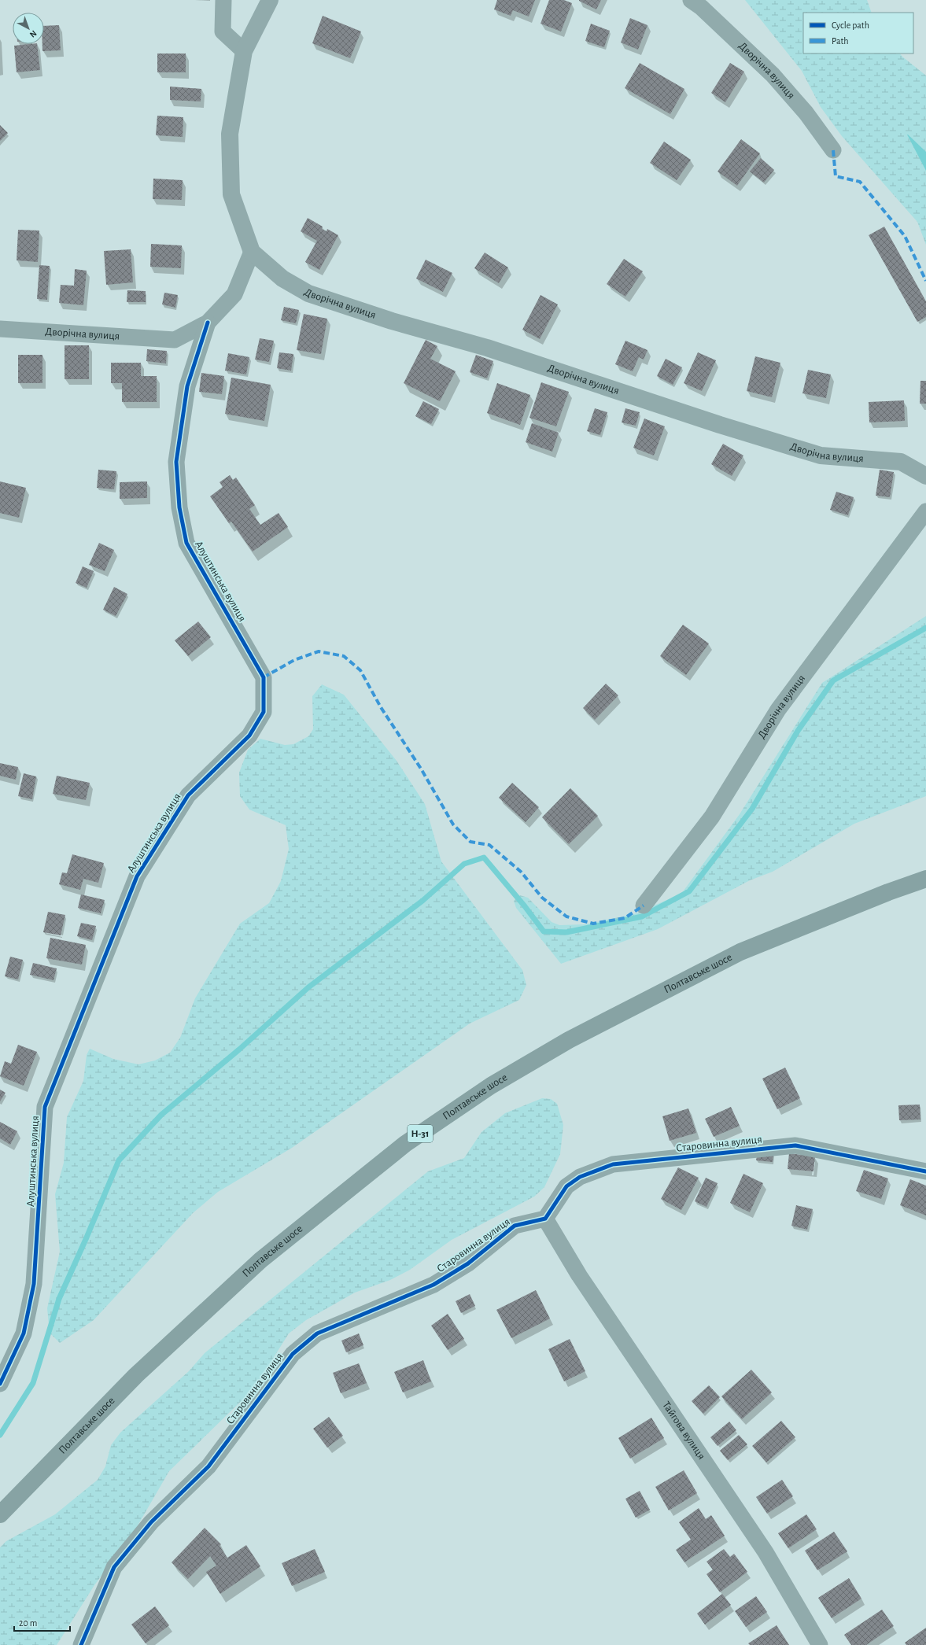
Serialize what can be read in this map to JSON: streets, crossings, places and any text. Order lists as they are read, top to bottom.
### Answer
{
  "streets": {
    "main road": ["Полтавське шосе", "Н-31"],
    "street": [
      "Дворічна вулиця",
      "Алуштинська вулиця",
      "Старовинна вулиця",
      "Тайгова вулиця"
    ]
  },
  "crossings": [
    ["Дворічна вулиця", "Алуштинська вулиця"],
    ["Старовинна вулиця", "Тайгова вулиця"]
  ],
  "legend": ["Cycle path", "Path"],
  "scale_bar": "20 m",
  "north": "bottom right"
}
